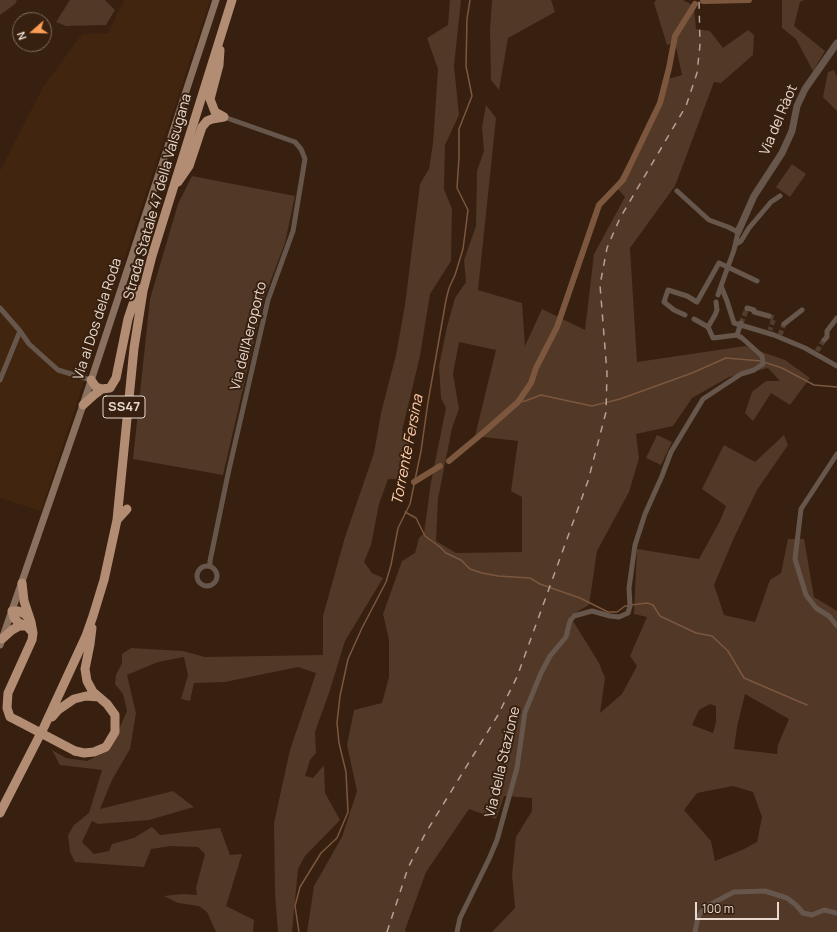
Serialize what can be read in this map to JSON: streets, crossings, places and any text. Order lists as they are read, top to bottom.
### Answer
{
  "streets": {
    "highway": ["Strada Statale 47 della Valsugana", "SS47"],
    "main road": ["Via al Dos dela Roda"],
    "street": ["Via del Ràot", "Via dell'Aeroporto", "Via della Stazione"]
  },
  "water": ["Torrente Fersina"],
  "scale_bar": "100 m",
  "north": "left"
}
